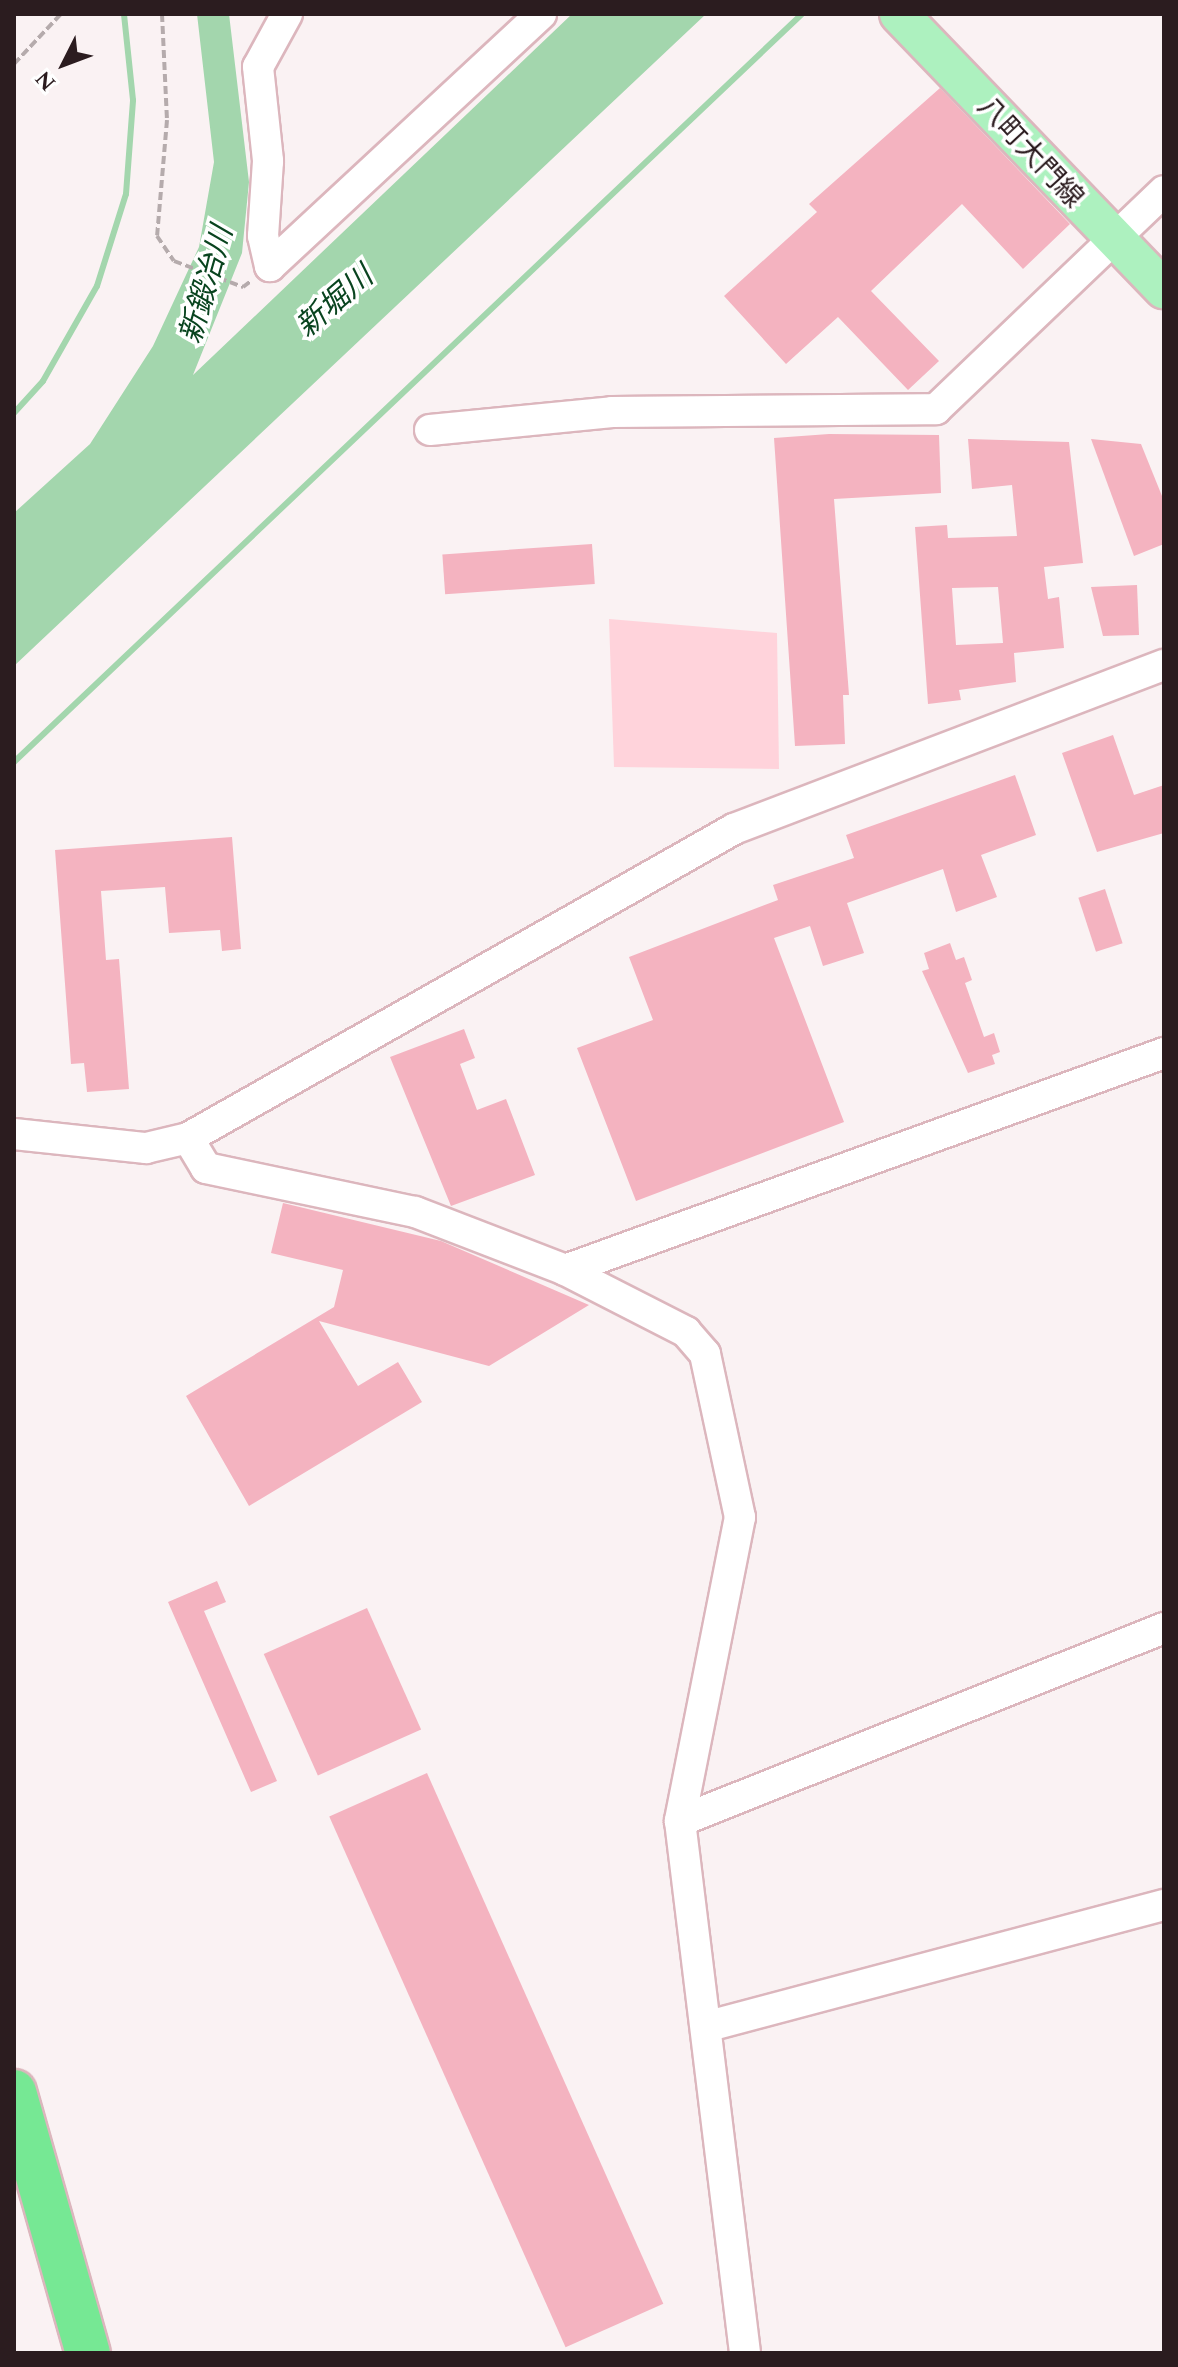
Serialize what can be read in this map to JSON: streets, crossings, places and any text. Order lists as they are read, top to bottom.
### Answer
{
  "streets": {
    "main road": ["八町大門線"]
  },
  "water": ["新鍛冶川", "新堀川"],
  "north": "bottom left"
}
